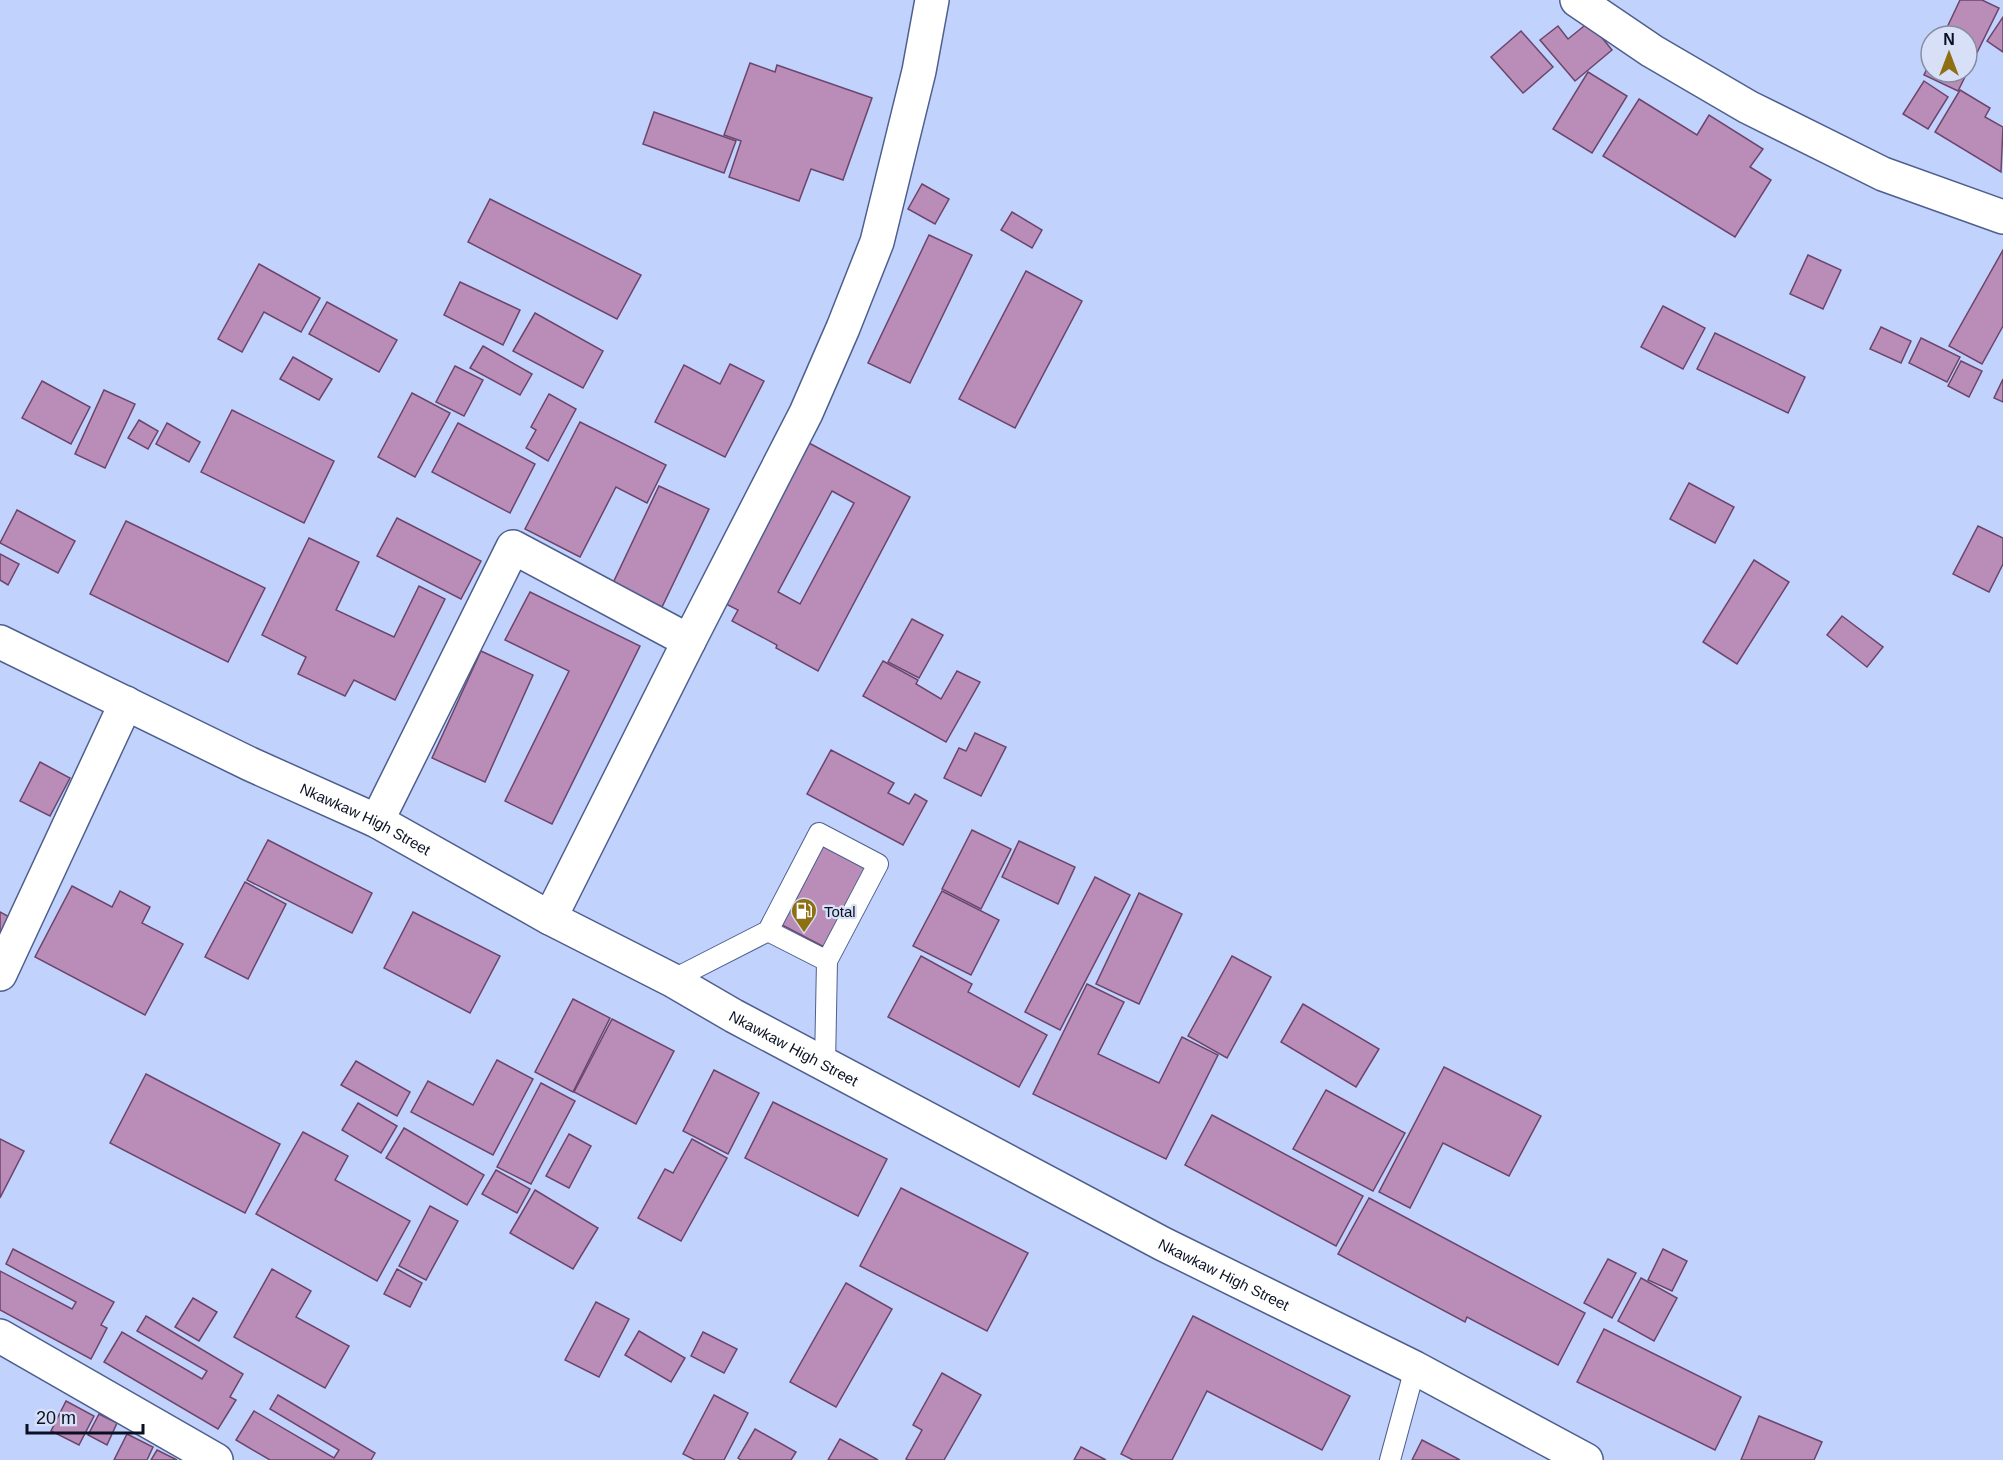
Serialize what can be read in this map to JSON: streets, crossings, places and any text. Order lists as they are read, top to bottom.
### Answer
{
  "streets": {
    "street": ["Nkawkaw High Street"]
  },
  "places": {
    "fuel station": ["Total"]
  },
  "scale_bar": "20 m",
  "north": "top"
}
